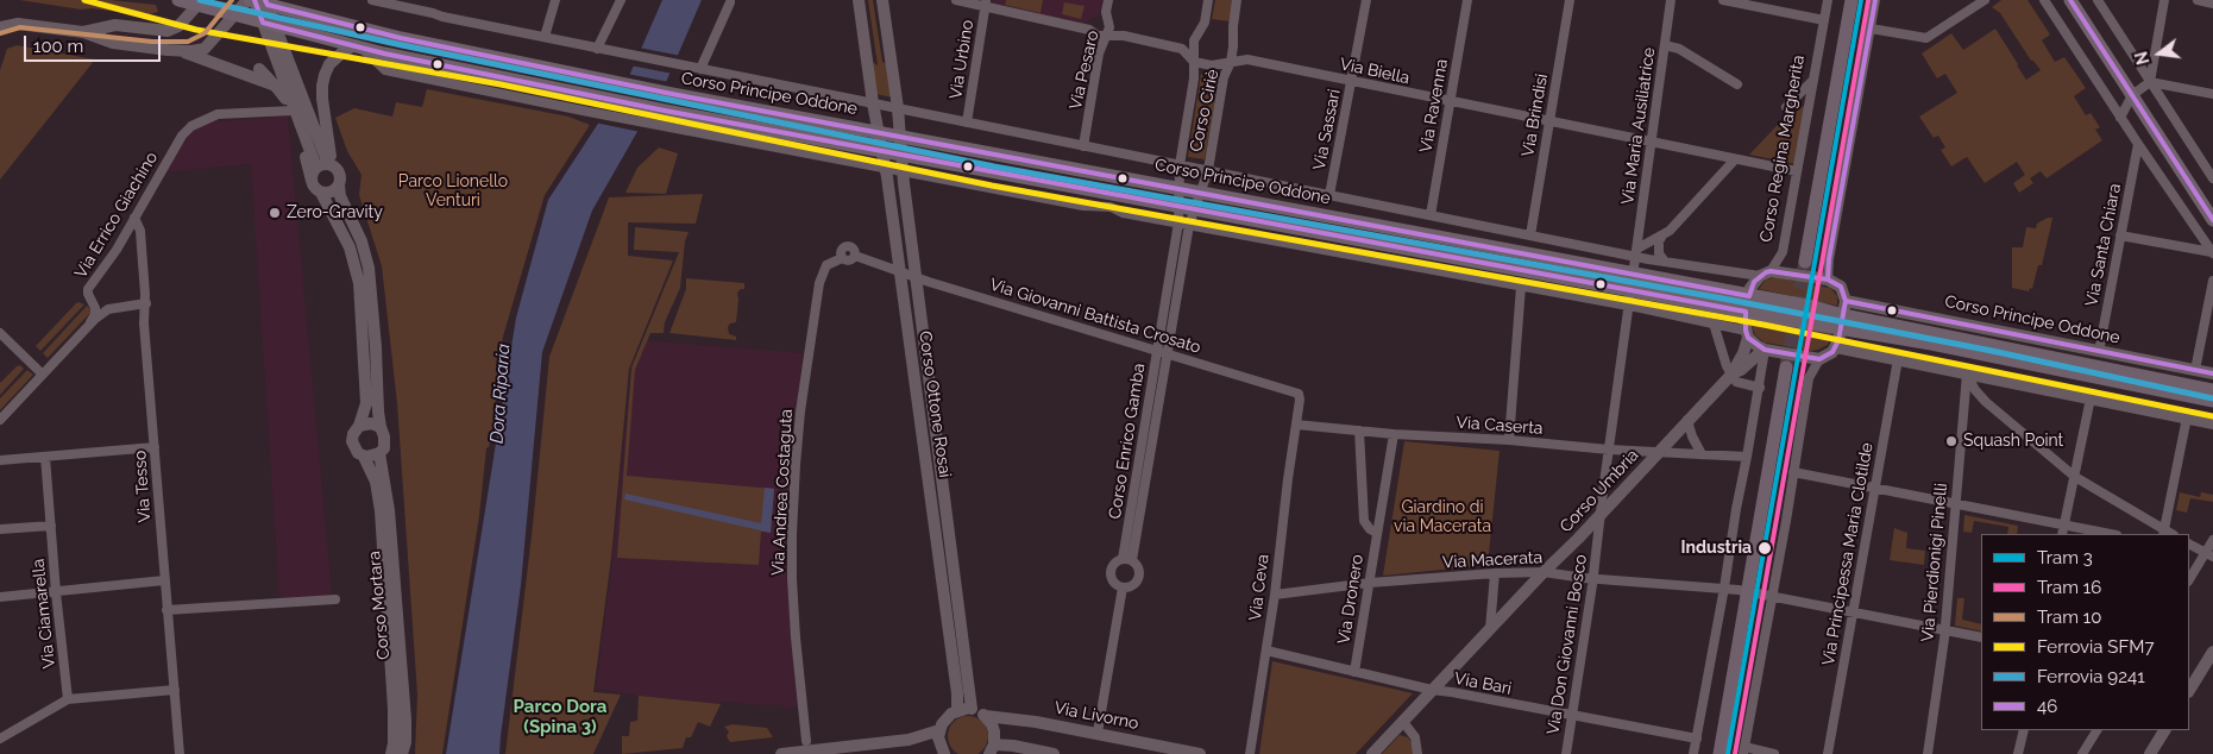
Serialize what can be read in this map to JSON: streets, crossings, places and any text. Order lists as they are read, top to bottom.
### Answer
{
  "streets": {
    "main road": [
      "Corso Principe Oddone",
      "Corso Regina Margherita",
      "Corso Ottone Rosai",
      "Corso Umbria",
      "Corso Mortara",
      "Via Livorno"
    ],
    "street": [
      "Via Urbino",
      "Via Pesaro",
      "Via Biella",
      "Via Ravenna",
      "Corso Ciriè",
      "Via Brindisi",
      "Via Maria Ausiliatrice",
      "Via Sassari",
      "Via Errico Giachino",
      "Via Santa Chiara",
      "Via Giovanni Battista Crosato",
      "Via Caserta",
      "Corso Enrico Gamba",
      "Via Tesso",
      "Via Andrea Costaguta",
      "Via Principessa Maria Clotilde",
      "Via Macerata",
      "Via Pierdionigi Pinelli",
      "Via Ceva",
      "Via Dronero",
      "Via Ciamarella",
      "Via Don Giovanni Bosco",
      "Via Bari"
    ]
  },
  "crossings": [
    ["Via Urbino", "Corso Principe Oddone"],
    ["Via Pesaro", "Corso Principe Oddone"],
    ["Via Biella", "Via Ravenna"],
    ["Via Biella", "Corso Ciriè"],
    ["Via Biella", "Via Brindisi"],
    ["Via Biella", "Via Maria Ausiliatrice"],
    ["Via Biella", "Via Sassari"],
    ["Via Biella", "Corso Regina Margherita"],
    ["Corso Principe Oddone", "Via Ravenna"],
    ["Corso Principe Oddone", "Corso Ciriè"],
    ["Corso Principe Oddone", "Via Brindisi"],
    ["Corso Principe Oddone", "Via Maria Ausiliatrice"],
    ["Corso Principe Oddone", "Via Sassari"],
    ["Corso Principe Oddone", "Corso Regina Margherita"],
    ["Corso Principe Oddone", "Via Santa Chiara"],
    ["Corso Principe Oddone", "Corso Ottone Rosai"],
    ["Corso Principe Oddone", "Via Don Giovanni Bosco"],
    ["Corso Ciriè", "Corso Enrico Gamba"],
    ["Via Maria Ausiliatrice", "Via Don Giovanni Bosco"],
    ["Corso Regina Margherita", "Corso Umbria"],
    ["Via Errico Giachino", "Via Tesso"],
    ["Via Giovanni Battista Crosato", "Corso Ottone Rosai"],
    ["Via Giovanni Battista Crosato", "Via Caserta"],
    ["Via Giovanni Battista Crosato", "Corso Enrico Gamba"],
    ["Via Giovanni Battista Crosato", "Via Andrea Costaguta"],
    ["Via Giovanni Battista Crosato", "Via Ceva"],
    ["Corso Ottone Rosai", "Via Livorno"],
    ["Via Caserta", "Corso Umbria"],
    ["Via Caserta", "Via Ceva"],
    ["Via Caserta", "Via Dronero"],
    ["Via Caserta", "Via Don Giovanni Bosco"],
    ["Corso Umbria", "Via Macerata"],
    ["Corso Umbria", "Via Don Giovanni Bosco"],
    ["Corso Umbria", "Via Bari"],
    ["Via Principessa Maria Clotilde", "Via Macerata"],
    ["Via Macerata", "Via Pierdionigi Pinelli"],
    ["Via Macerata", "Via Ceva"],
    ["Via Macerata", "Via Dronero"],
    ["Via Macerata", "Via Don Giovanni Bosco"],
    ["Via Ceva", "Via Bari"],
    ["Via Dronero", "Via Bari"],
    ["Via Don Giovanni Bosco", "Via Bari"]
  ],
  "districts": ["Parco Dora (Spina 3)"],
  "water": ["Dora Riparia"],
  "parks": ["Parco Lionello Venturi", "Giardino di via Macerata"],
  "places": ["Zero-Gravity", "Squash Point", "Industria"],
  "lines": [
    "tram line 3",
    "tram line 10",
    "rail line SFM7",
    "rail line 9241",
    "transit line 46",
    "tram line 16"
  ],
  "legend": [
    "Tram 3",
    "Tram 16",
    "Tram 10",
    "Ferrovia SFM7",
    "Ferrovia 9241",
    "46"
  ],
  "scale_bar": "100 m",
  "north": "left"
}
